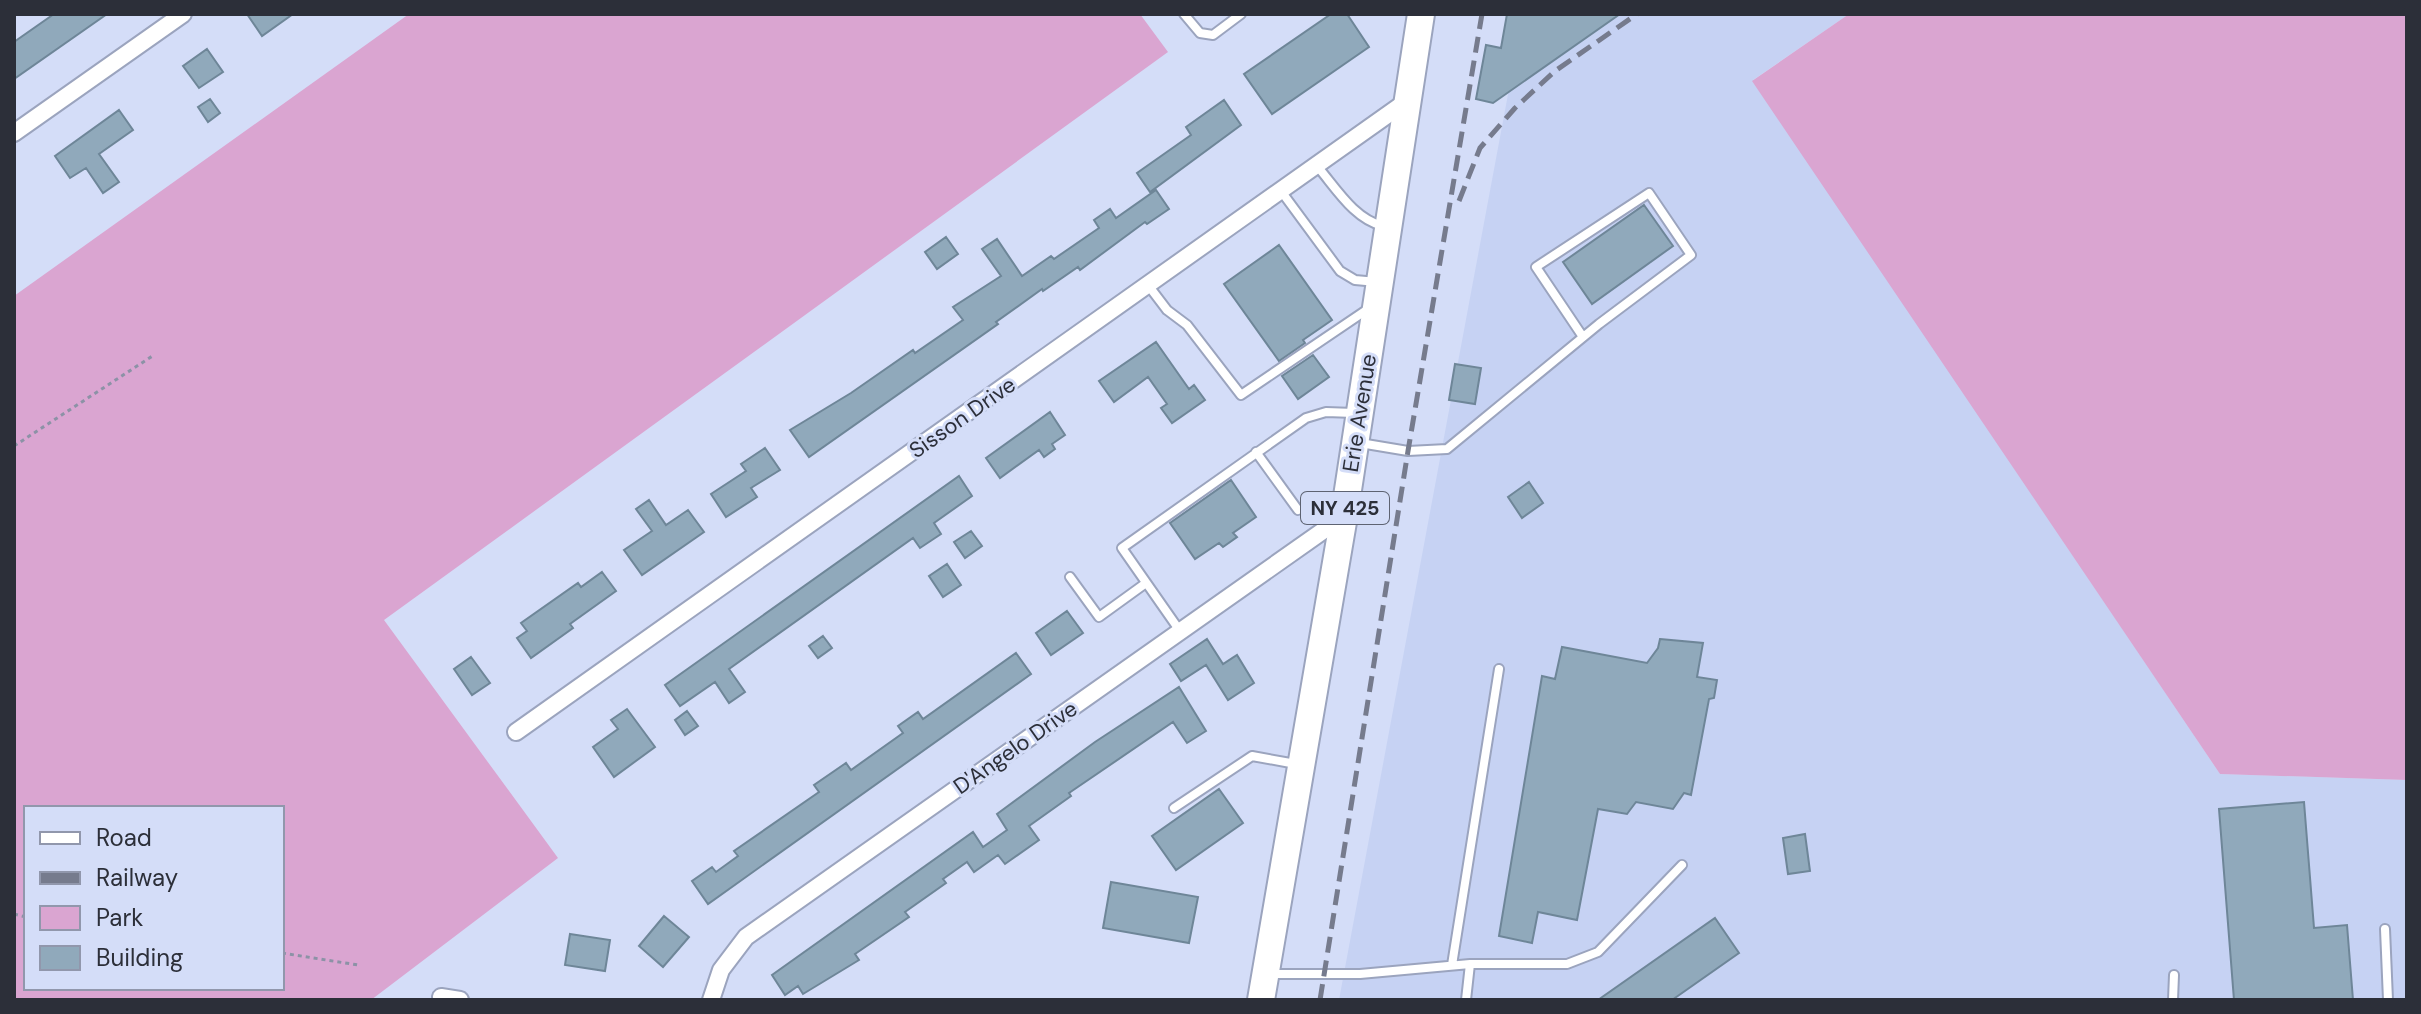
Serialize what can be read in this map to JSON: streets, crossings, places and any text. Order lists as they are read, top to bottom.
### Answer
{
  "streets": {
    "main road": ["Erie Avenue", "NY 425"],
    "street": ["Sisson Drive", "D'Angelo Drive"]
  },
  "crossings": [
    ["Erie Avenue", "Sisson Drive"],
    ["Erie Avenue", "D'Angelo Drive"]
  ],
  "legend": [
    "Road",
    "Railway",
    "Park",
    "Building"
  ]
}
